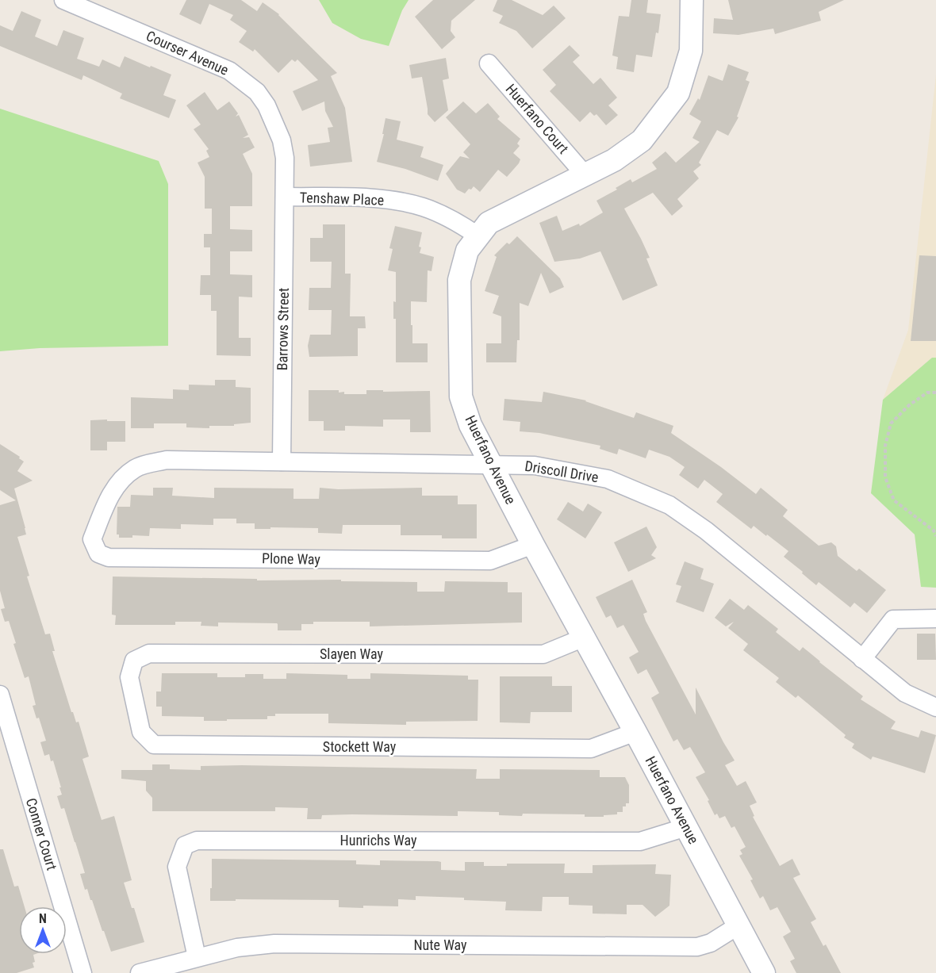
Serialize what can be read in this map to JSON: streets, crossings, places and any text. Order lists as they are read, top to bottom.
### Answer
{
  "streets": {
    "street": [
      "Courser Avenue",
      "Huerfano Court",
      "Tenshaw Place",
      "Barrows Street",
      "Huerfano Avenue",
      "Driscoll Drive",
      "Plone Way",
      "Slayen Way",
      "Stockett Way",
      "Conner Court",
      "Hunrichs Way",
      "Nute Way"
    ]
  },
  "crossings": [
    ["Courser Avenue", "Tenshaw Place"],
    ["Courser Avenue", "Barrows Street"],
    ["Huerfano Court", "Huerfano Avenue"],
    ["Tenshaw Place", "Barrows Street"],
    ["Tenshaw Place", "Huerfano Avenue"],
    ["Barrows Street", "Driscoll Drive"],
    ["Huerfano Avenue", "Driscoll Drive"],
    ["Huerfano Avenue", "Plone Way"],
    ["Huerfano Avenue", "Slayen Way"],
    ["Huerfano Avenue", "Stockett Way"],
    ["Huerfano Avenue", "Hunrichs Way"],
    ["Huerfano Avenue", "Nute Way"],
    ["Driscoll Drive", "Plone Way"],
    ["Slayen Way", "Stockett Way"],
    ["Hunrichs Way", "Nute Way"]
  ],
  "north": "top"
}
